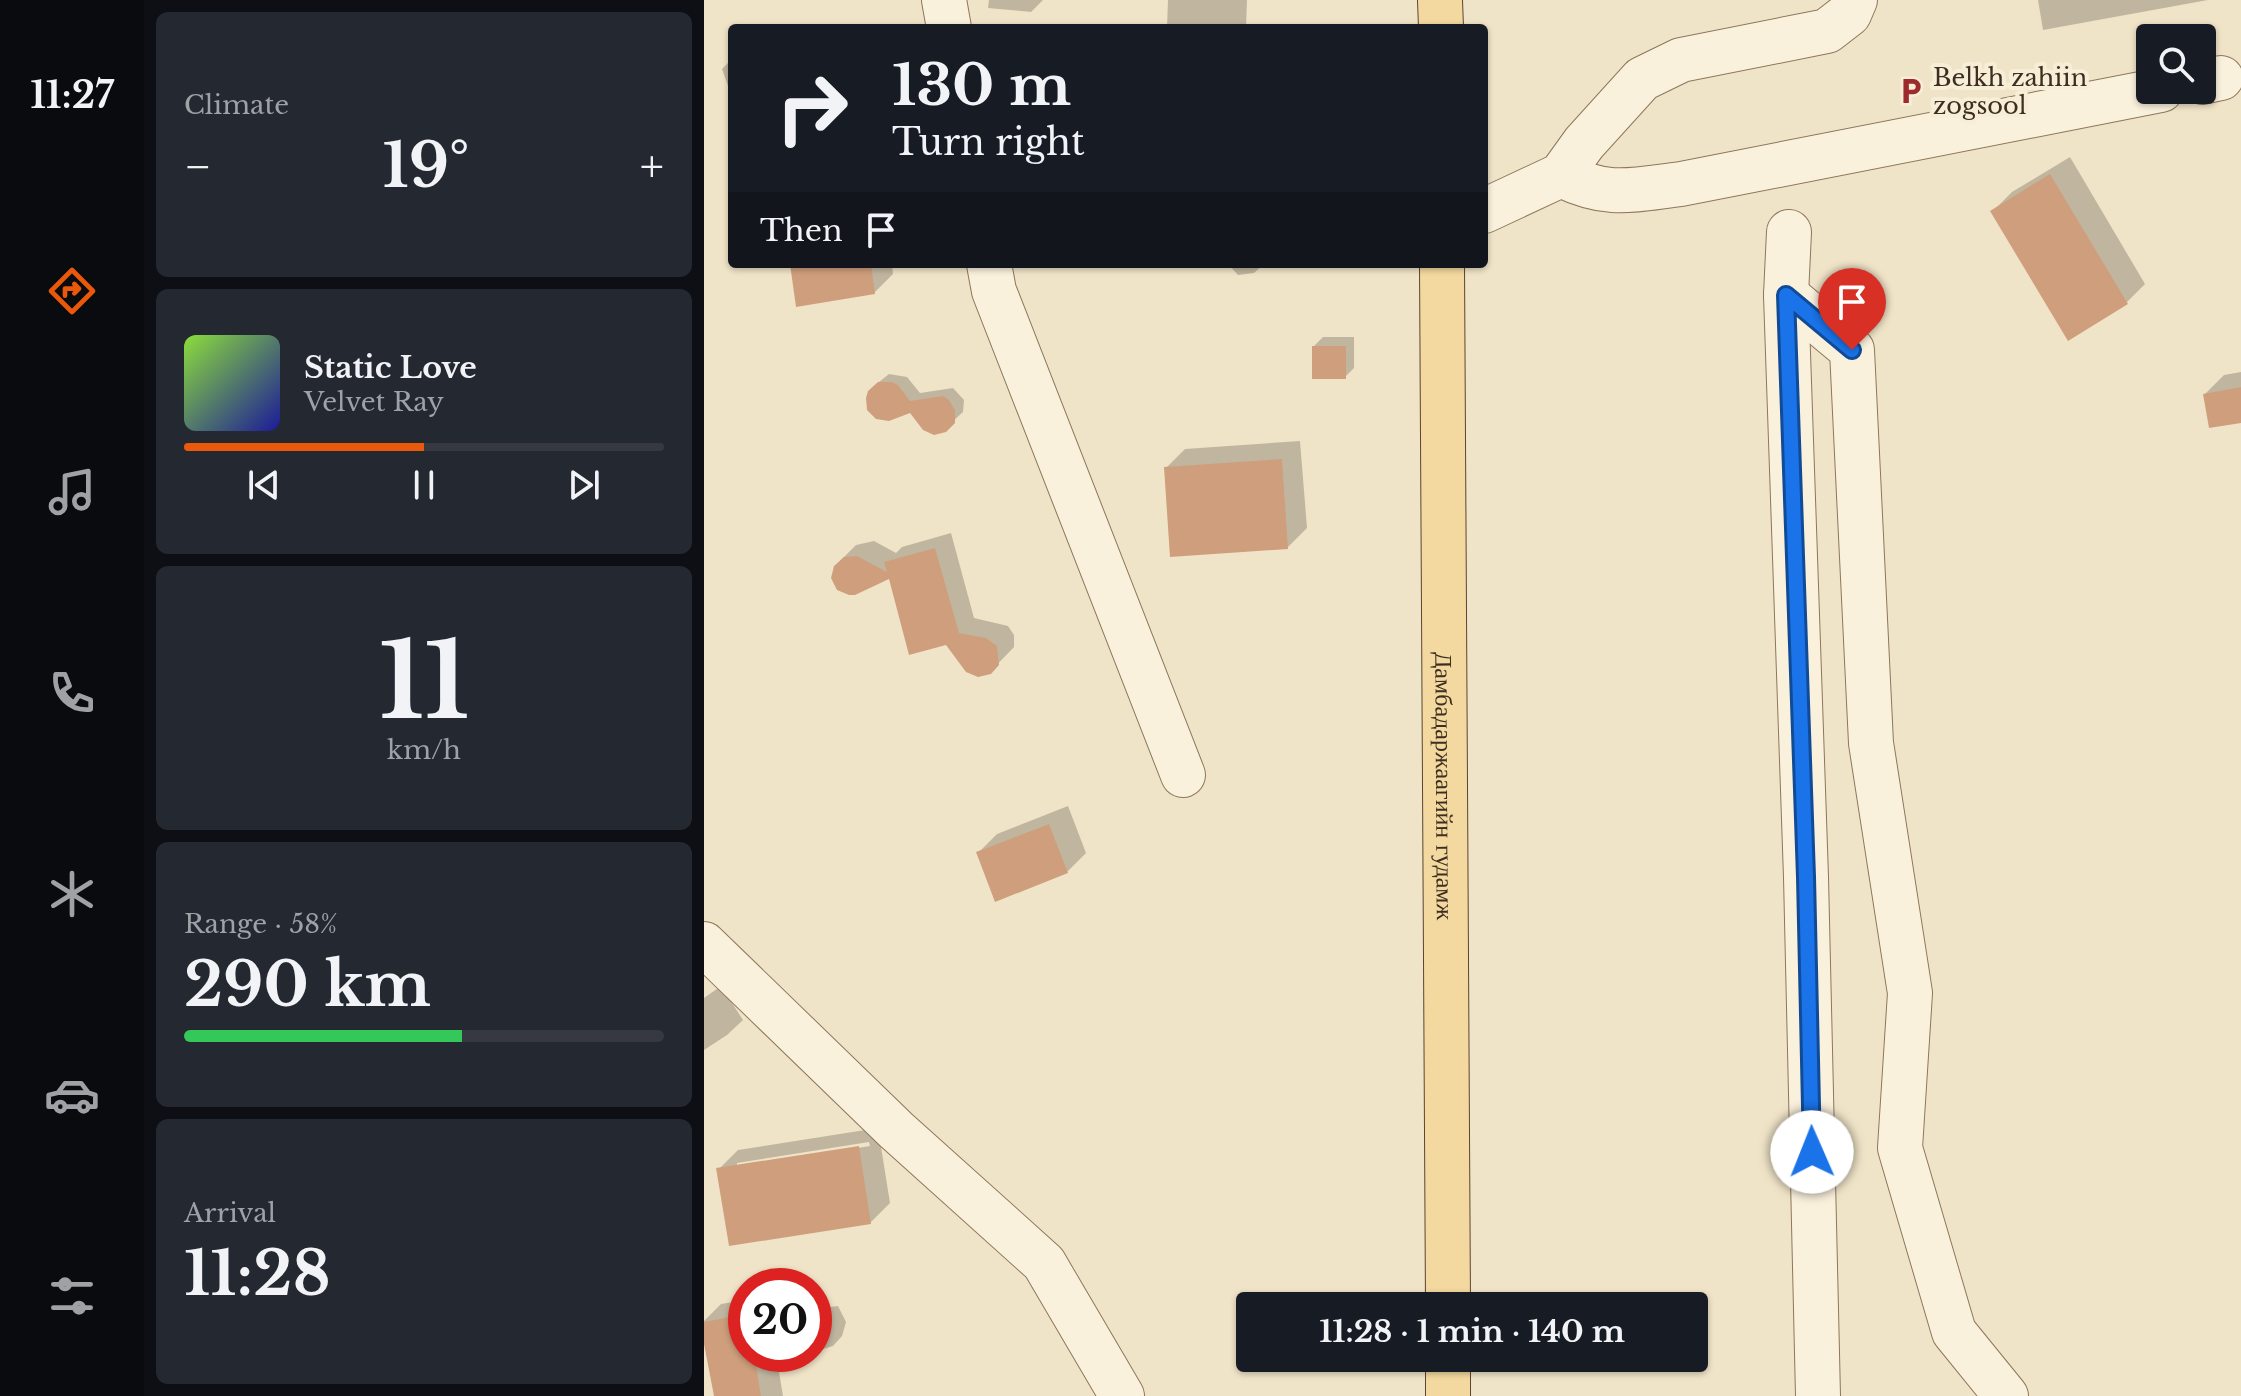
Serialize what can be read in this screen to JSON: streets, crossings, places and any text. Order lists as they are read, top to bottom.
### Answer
{
  "streets": {
    "main road": ["Дамбадаржаагийн гудамж"]
  },
  "places": {
    "parking": ["Belkh zahiin zogsool"]
  },
  "page": {
    "tabs": "11:27",
    "tile": [
      "Climate",
      ["11", "km/h"],
      ["Range · 58%", "290 km"],
      ["Arrival", "11:28"]
    ],
    "turn": ["130 m", "Turn right"],
    "heat": ["−", "19°", "+"],
    "then": "Then",
    "song": ["Static Love", "Velvet Ray"],
    "limit": "20",
    "trip": "11:28 · 1 min · 140 m"
  }
}
